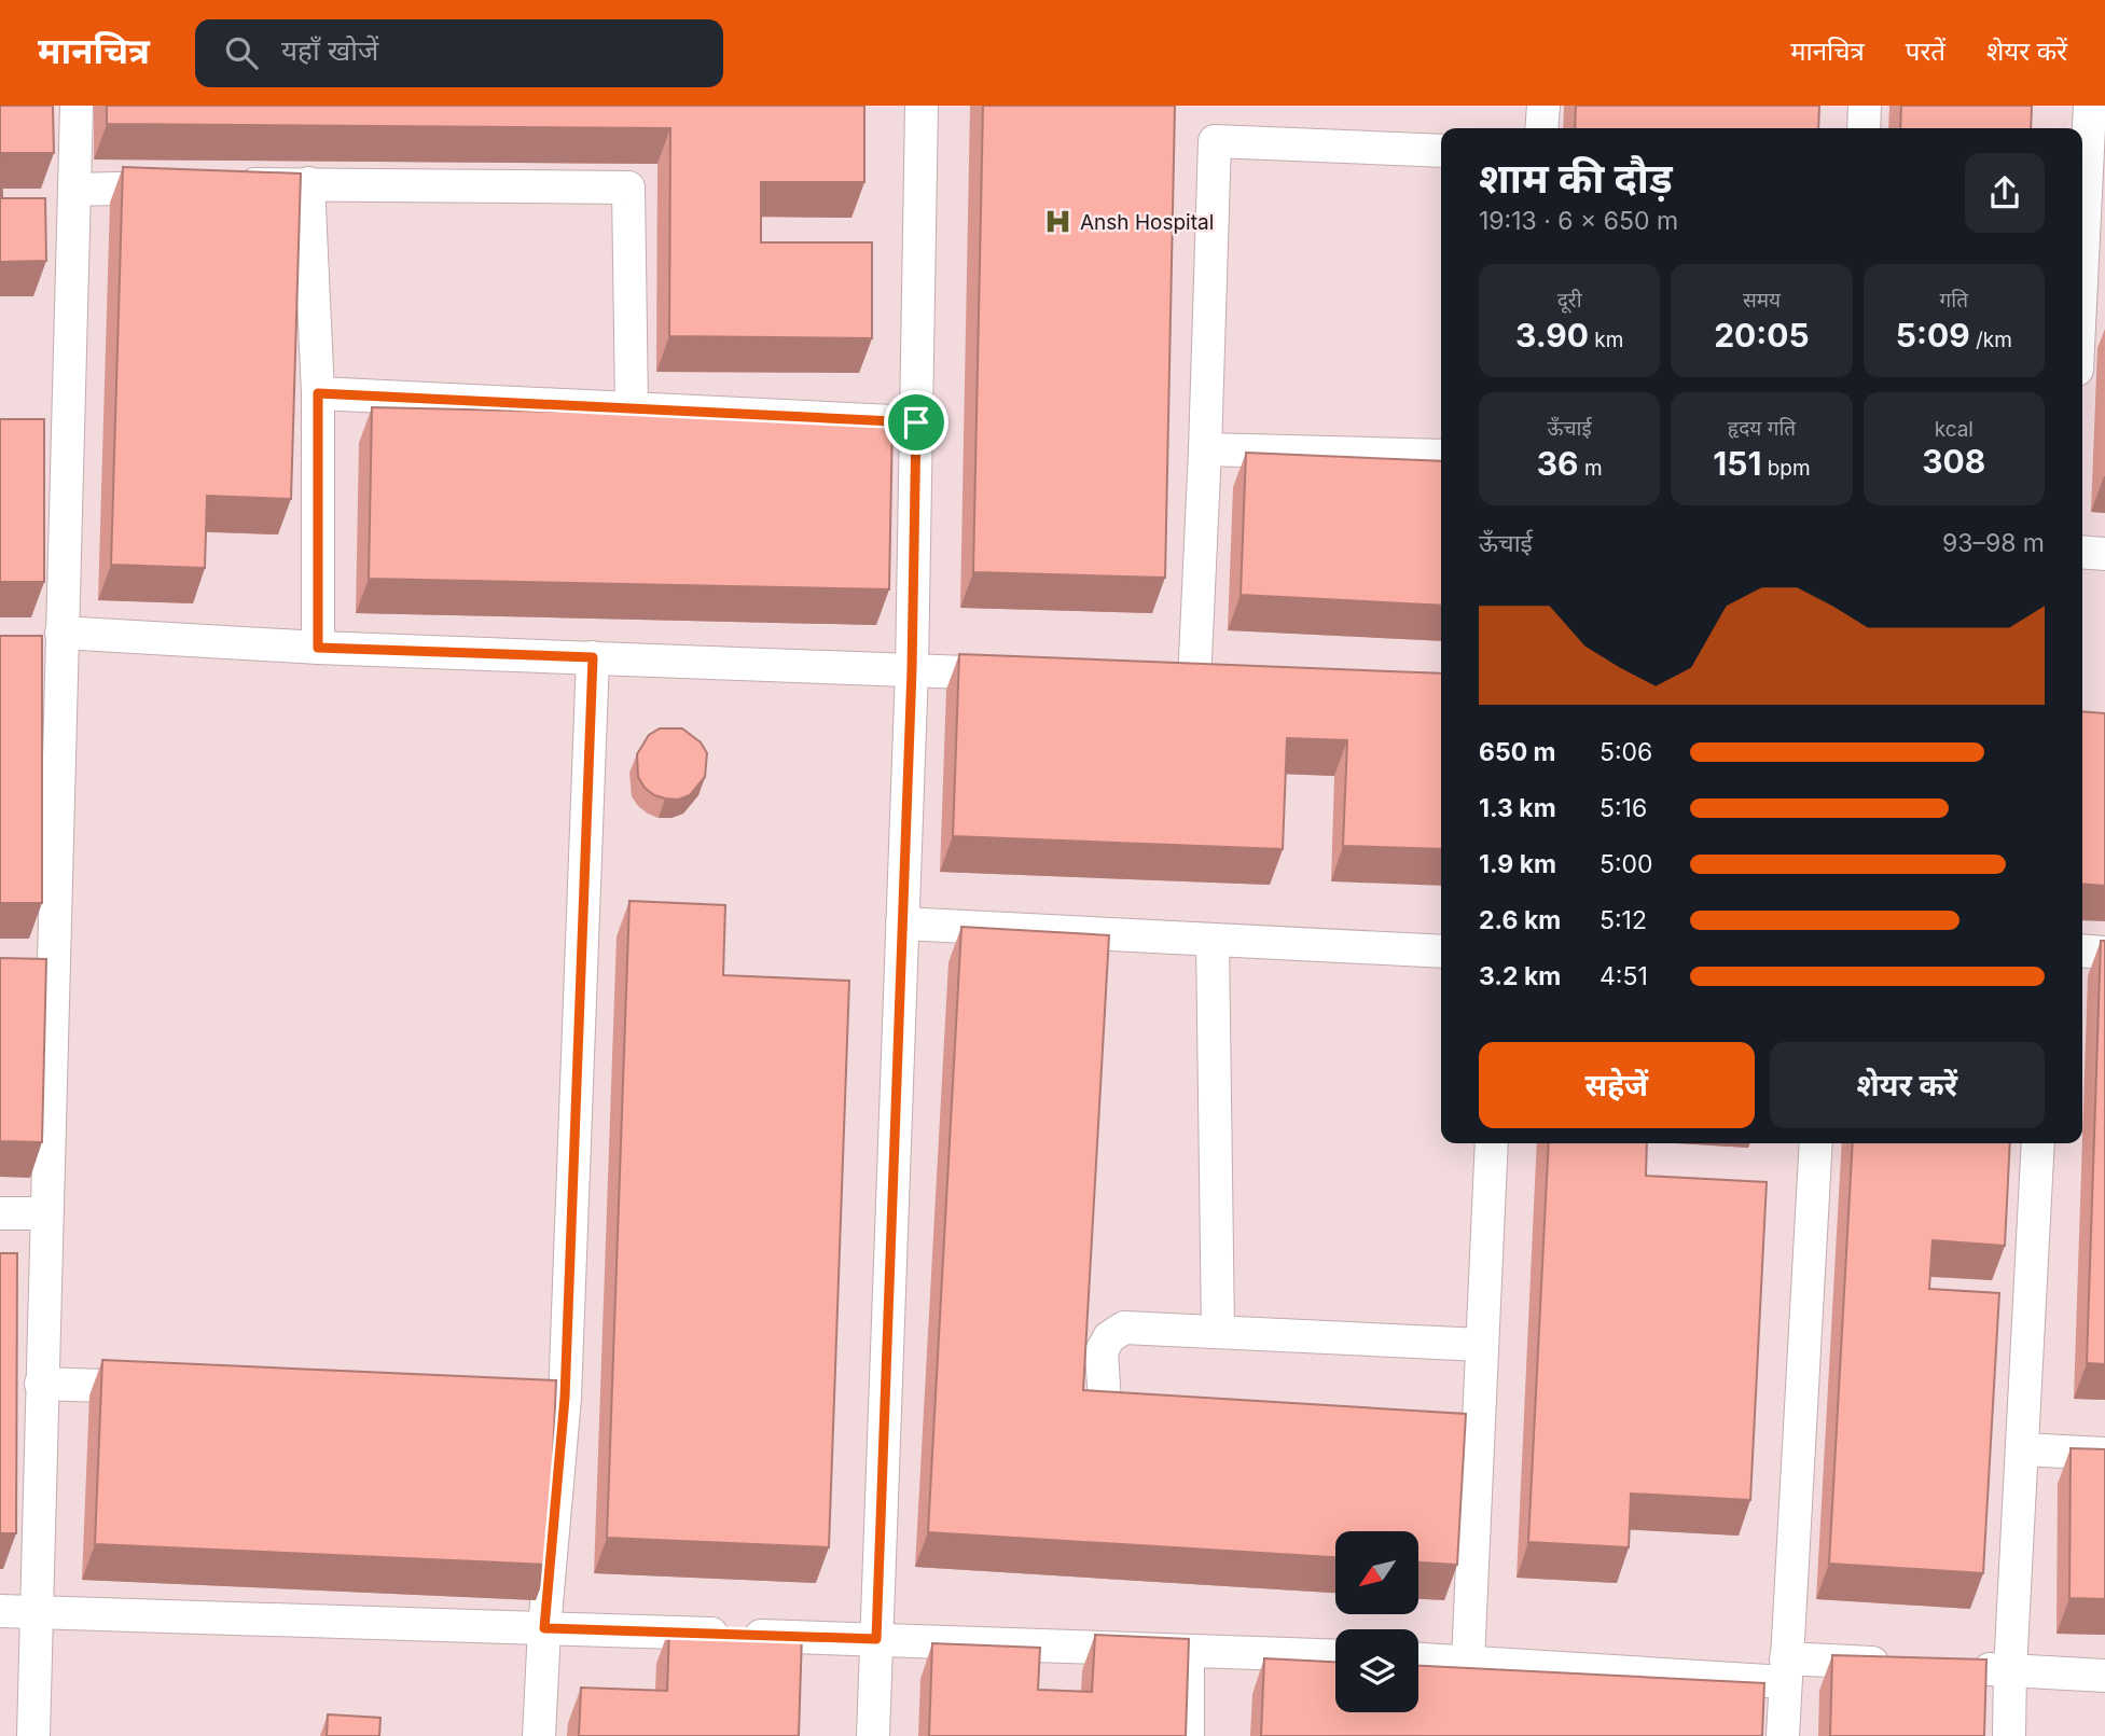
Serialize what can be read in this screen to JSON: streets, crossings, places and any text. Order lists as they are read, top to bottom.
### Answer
{
  "places": {
    "hospital": ["Ansh Hospital"]
  },
  "north": "bottom left",
  "page": {
    "header": "मानचित्र",
    "search": "यहाँ खोजें",
    "nav": ["मानचित्र", "परतें", "शेयर करें"],
    "heading": ["शाम की दौड़", "19:13 · 6 × 650 m"],
    "stats": [
      ["दूरी", "3.90 km"],
      ["समय", "20:05"],
      ["गति", "5:09 /km"],
      ["ऊँचाई", "36 m"],
      ["हृदय गति", "151 bpm"],
      ["kcal", "308"]
    ],
    "chart": ["ऊँचाई", "93–98 m"],
    "list": [
      {
        "name": "650 m",
        "note": "5:06"
      },
      {
        "name": "1.3 km",
        "note": "5:16"
      },
      {
        "name": "1.9 km",
        "note": "5:00"
      },
      {
        "name": "2.6 km",
        "note": "5:12"
      },
      {
        "name": "3.2 km",
        "note": "4:51"
      }
    ],
    "buttons": ["सहेजें", "शेयर करें"]
  }
}
